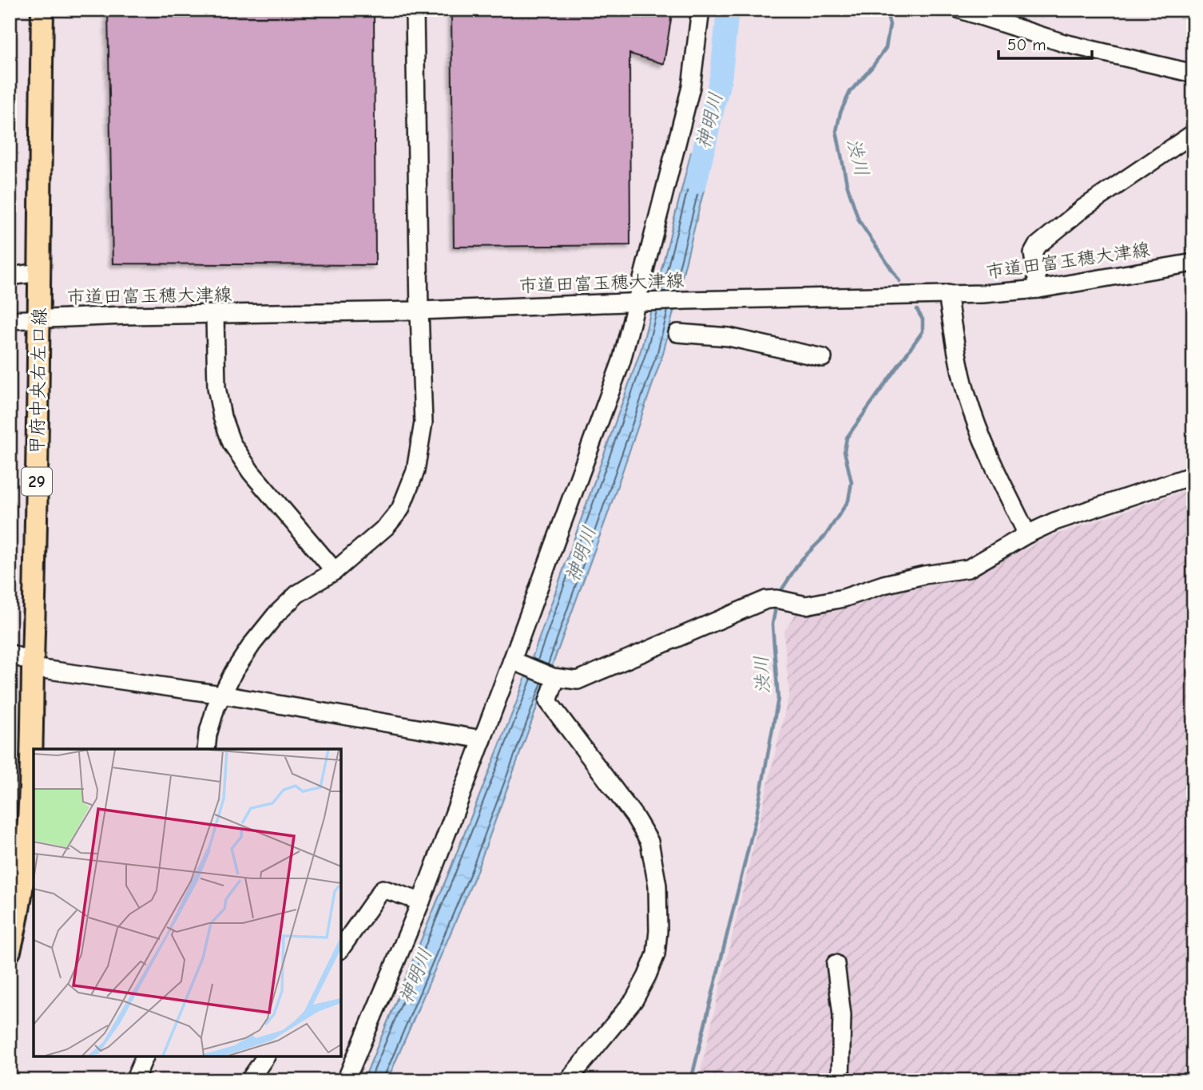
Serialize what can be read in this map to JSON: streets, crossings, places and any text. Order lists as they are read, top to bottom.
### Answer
{
  "streets": {
    "main road": ["甲府中央右左口線", "29"],
    "street": ["市道田富玉穂大津線"]
  },
  "crossings": [
    ["市道田富玉穂大津線", "甲府中央右左口線"]
  ],
  "water": ["神明川", "渋川"],
  "scale_bar": "50 m"
}
